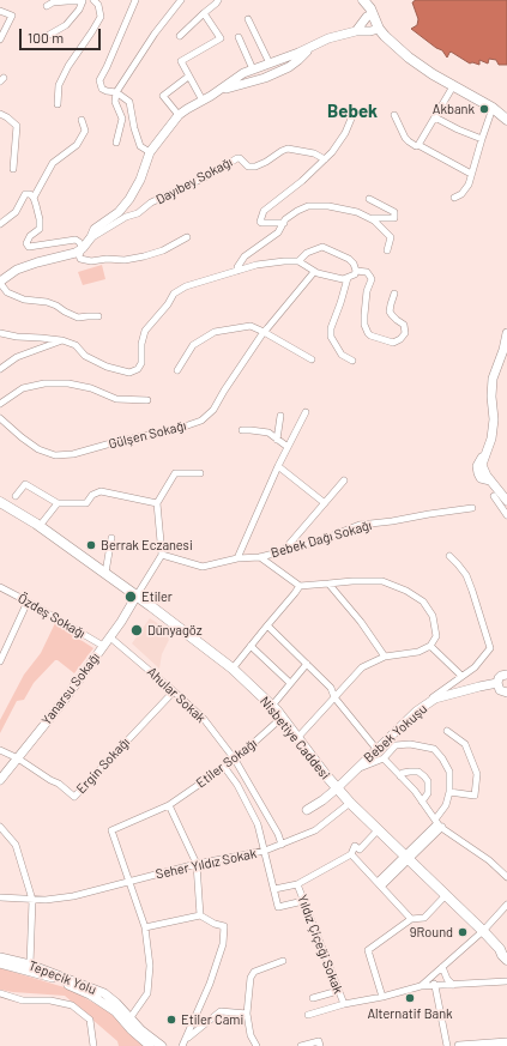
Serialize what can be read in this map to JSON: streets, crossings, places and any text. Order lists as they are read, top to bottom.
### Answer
{
  "streets": {
    "main road": ["Nisbetiye Caddesi"],
    "street": [
      "Dayıbey Sokağı",
      "Gülşen Sokağı",
      "Bebek Dağı Sokağı",
      "Özdeş Sokağı",
      "Yanarsu Sokağı",
      "Ahular Sokak",
      "Bebek Yokuşu",
      "Etiler Sokağı",
      "Ergin Sokağı",
      "Seher Yıldız Sokak",
      "Yıldız Çiçeği Sokak",
      "Tepecik Yolu"
    ]
  },
  "crossings": [
    ["Özdeş Sokağı", "Yanarsu Sokağı"],
    ["Yanarsu Sokağı", "Ahular Sokak"],
    ["Yanarsu Sokağı", "Nisbetiye Caddesi"],
    ["Yanarsu Sokağı", "Ergin Sokağı"],
    ["Ahular Sokak", "Etiler Sokağı"],
    ["Ahular Sokak", "Ergin Sokağı"],
    ["Ahular Sokak", "Seher Yıldız Sokak"],
    ["Bebek Yokuşu", "Nisbetiye Caddesi"],
    ["Nisbetiye Caddesi", "Etiler Sokağı"],
    ["Nisbetiye Caddesi", "Seher Yıldız Sokak"],
    ["Etiler Sokağı", "Seher Yıldız Sokak"]
  ],
  "districts": ["Bebek"],
  "places": [
    "Akbank",
    "Berrak Eczanesi",
    "Etiler",
    "Dűnyagöz",
    "9Round",
    "Alternatif Bank",
    "Etiler Cami"
  ],
  "scale_bar": "100 m"
}
